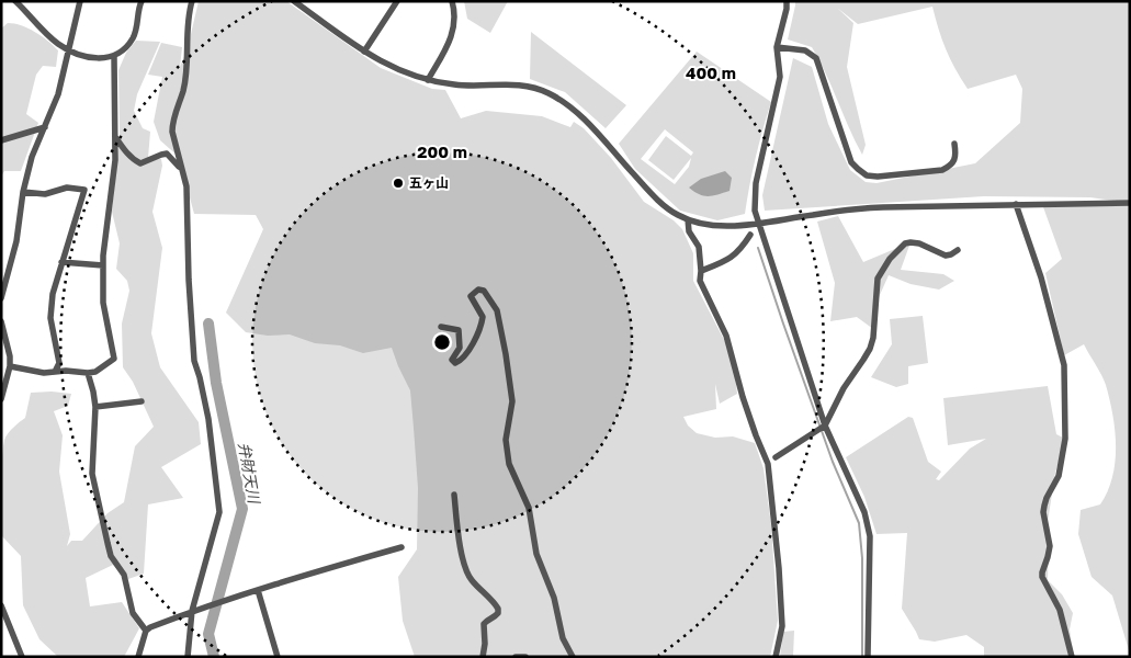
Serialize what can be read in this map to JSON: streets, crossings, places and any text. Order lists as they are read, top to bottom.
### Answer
{
  "water": ["弁財天川"],
  "places": ["五ヶ山"],
  "rings": ["400 m", "200 m"]
}
